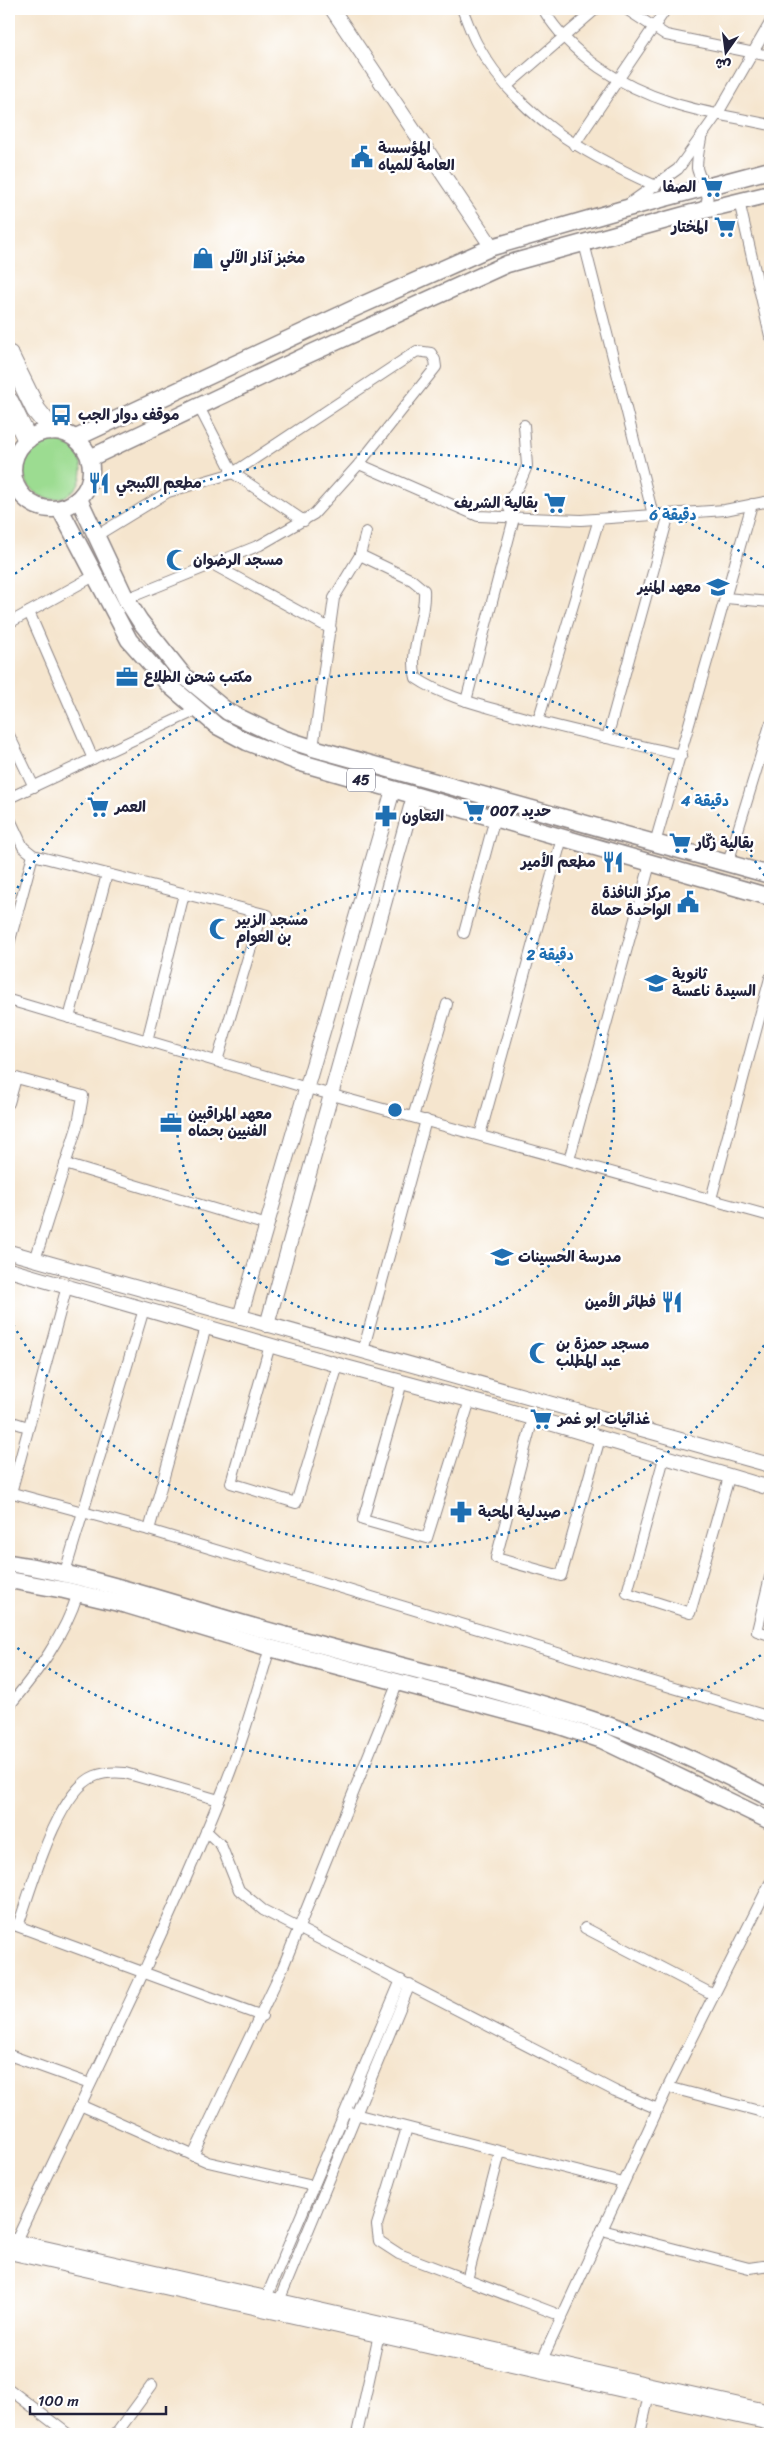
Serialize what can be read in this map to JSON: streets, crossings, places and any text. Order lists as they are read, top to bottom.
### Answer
{
  "streets": {
    "main road": ["45"]
  },
  "places": {
    "public building": ["المؤسسة العامة للمياه", "مركز النافذة الواحدة حماة"],
    "supermarket": [
      "الصفا",
      "المختار",
      "بقالية الشريف",
      "العمر",
      "حديد 007",
      "بقالية زكّار",
      "غذائيات ابو غمر"
    ],
    "shop": ["مخبز آذار الآلي"],
    "bus stop": ["موقف دوار الجب"],
    "restaurant": ["مطعم الكببجي", "مطعم الأمير", "فطائر الأمين"],
    "mosque": ["مسجد الرضوان", "مسجد الزبير بن العوام", "مسجد حمزة بن عبد المطلب"],
    "school or university": ["معهد المنير", "ثانوية السيدة ناعسة", "مدرسة الحسينات"],
    "office": ["مكتب شحن الطلاع", "معهد المراقبين الفنيين بحماه"],
    "pharmacy": ["التعاون", "صيدلية المحبة"]
  },
  "scale_bar": "100 m",
  "north": "bottom",
  "rings": ["6 دقيقة", "4 دقيقة", "2 دقيقة"]
}
